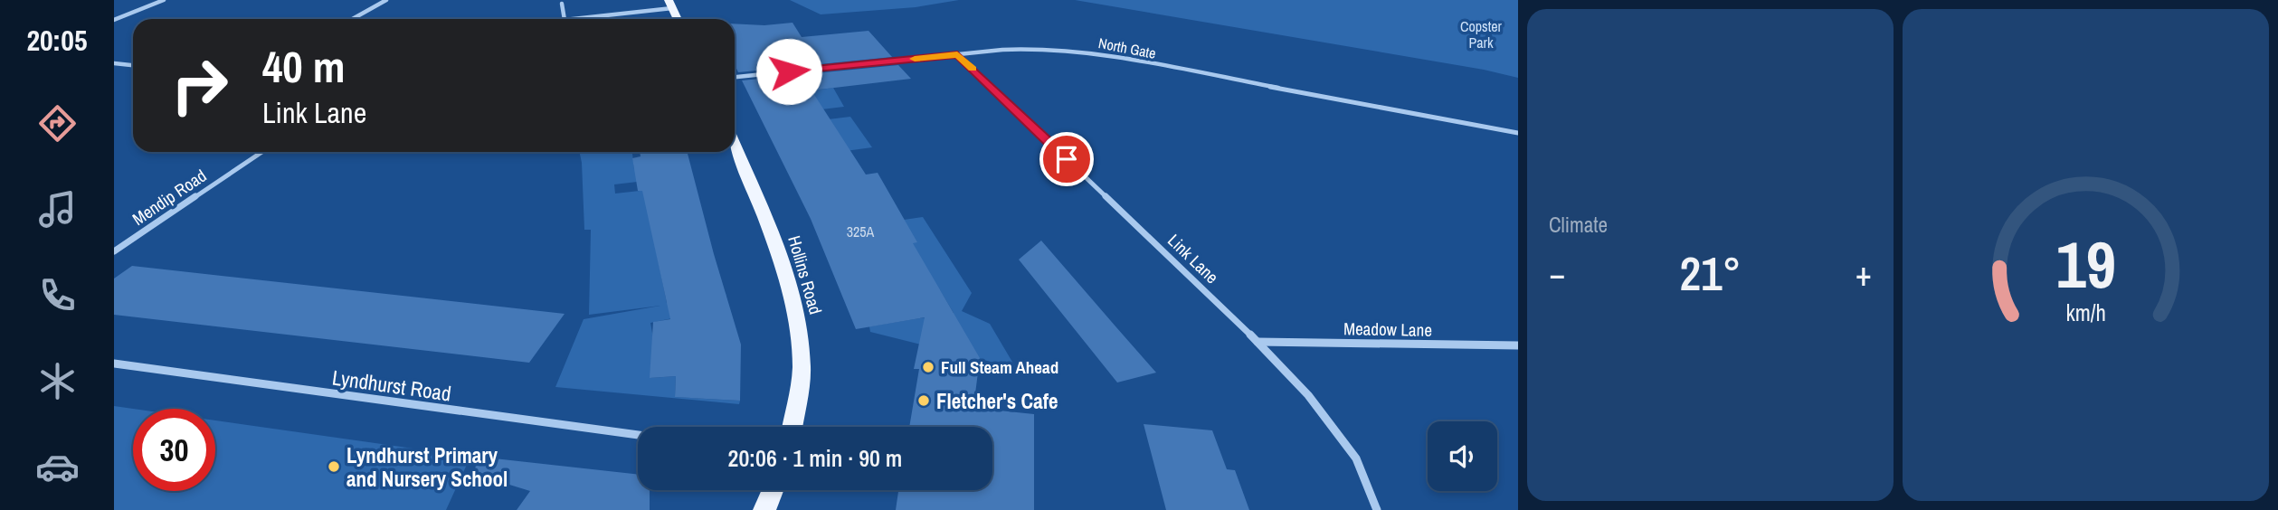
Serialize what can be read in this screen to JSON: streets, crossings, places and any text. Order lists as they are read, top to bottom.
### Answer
{
  "streets": {
    "main road": ["Hollins Road"],
    "street": [
      "North Gate",
      "Mendip Road",
      "Link Lane",
      "Meadow Lane",
      "Lyndhurst Road"
    ]
  },
  "crossings": [
    ["North Gate", "Link Lane"],
    ["Link Lane", "Meadow Lane"]
  ],
  "parks": ["Copster Park"],
  "places": ["Full Steam Ahead", "Fletcher's Cafe", "Lyndhurst Primary and Nursery School"],
  "house_numbers": ["325A"],
  "page": {
    "tabs": "20:05",
    "tile": "Climate",
    "turn": ["40 m", "Link Lane"],
    "heat": ["−", "21°", "+"],
    "limit": "30",
    "trip": "20:06 · 1 min · 90 m",
    "gauge": ["19", "km/h"]
  }
}
